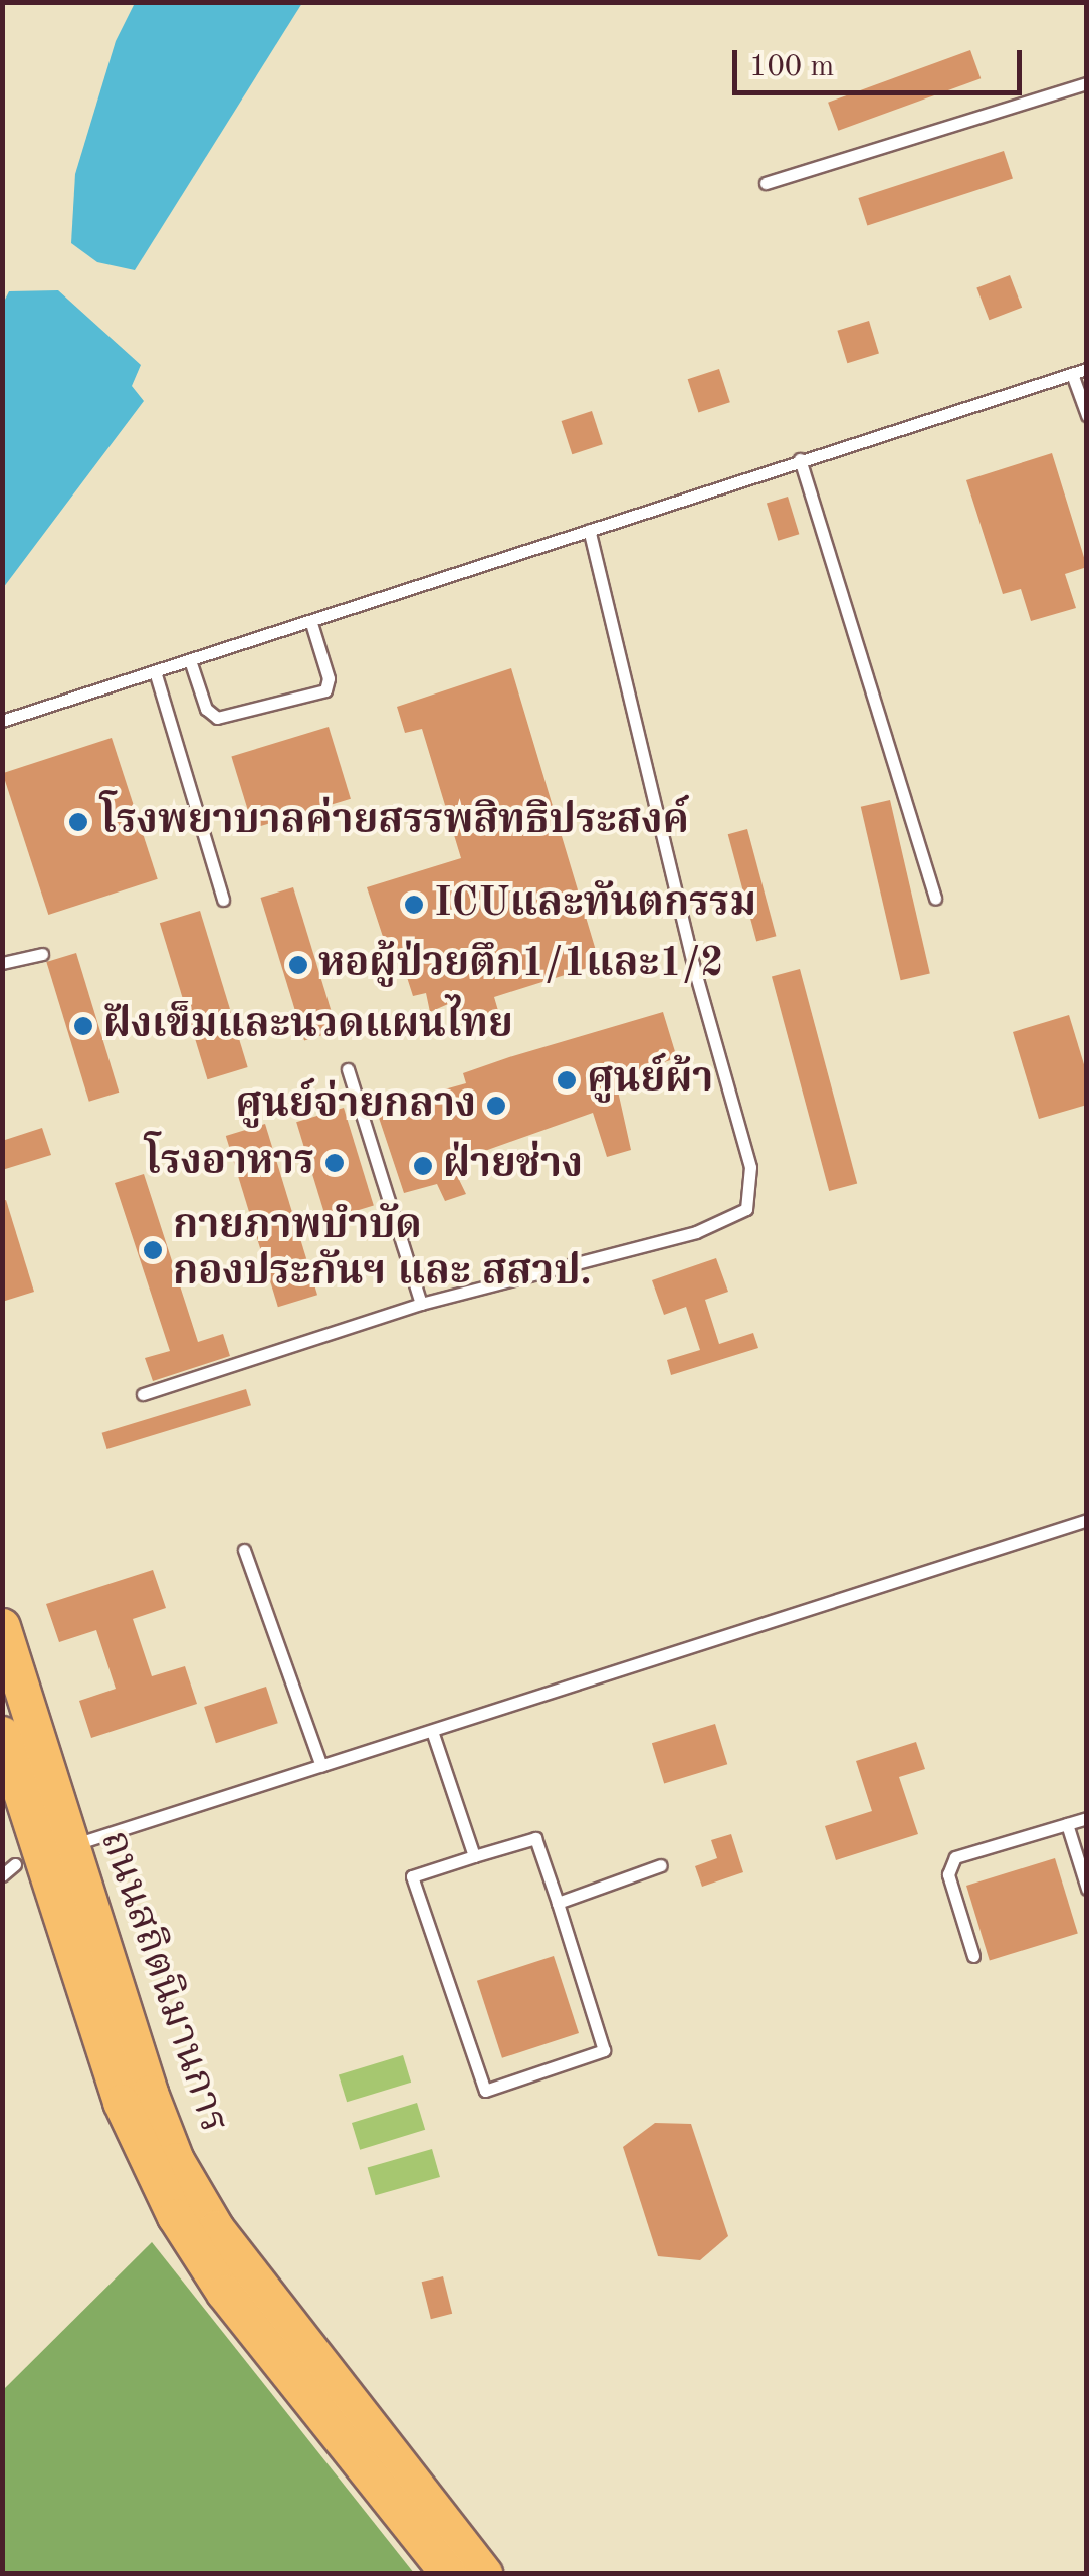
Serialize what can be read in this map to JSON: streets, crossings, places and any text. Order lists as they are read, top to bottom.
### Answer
{
  "streets": {
    "main road": ["ถนนสถิตนิมานการ"]
  },
  "places": [
    "โรงพยาบาลค่ายสรรพสิทธิประสงค์",
    "ICUและทันตกรรม",
    "หอผู้ป่วยตึก1/1และ1/2",
    "ฝังเข็มและนวดแผนไทย",
    "ศูนย์ผ้า",
    "ศูนย์จ่ายกลาง",
    "โรงอาหาร",
    "ฝ่ายช่าง",
    "กายภาพบำบัด กองประกันฯ และ สสวป."
  ],
  "scale_bar": "100 m"
}
